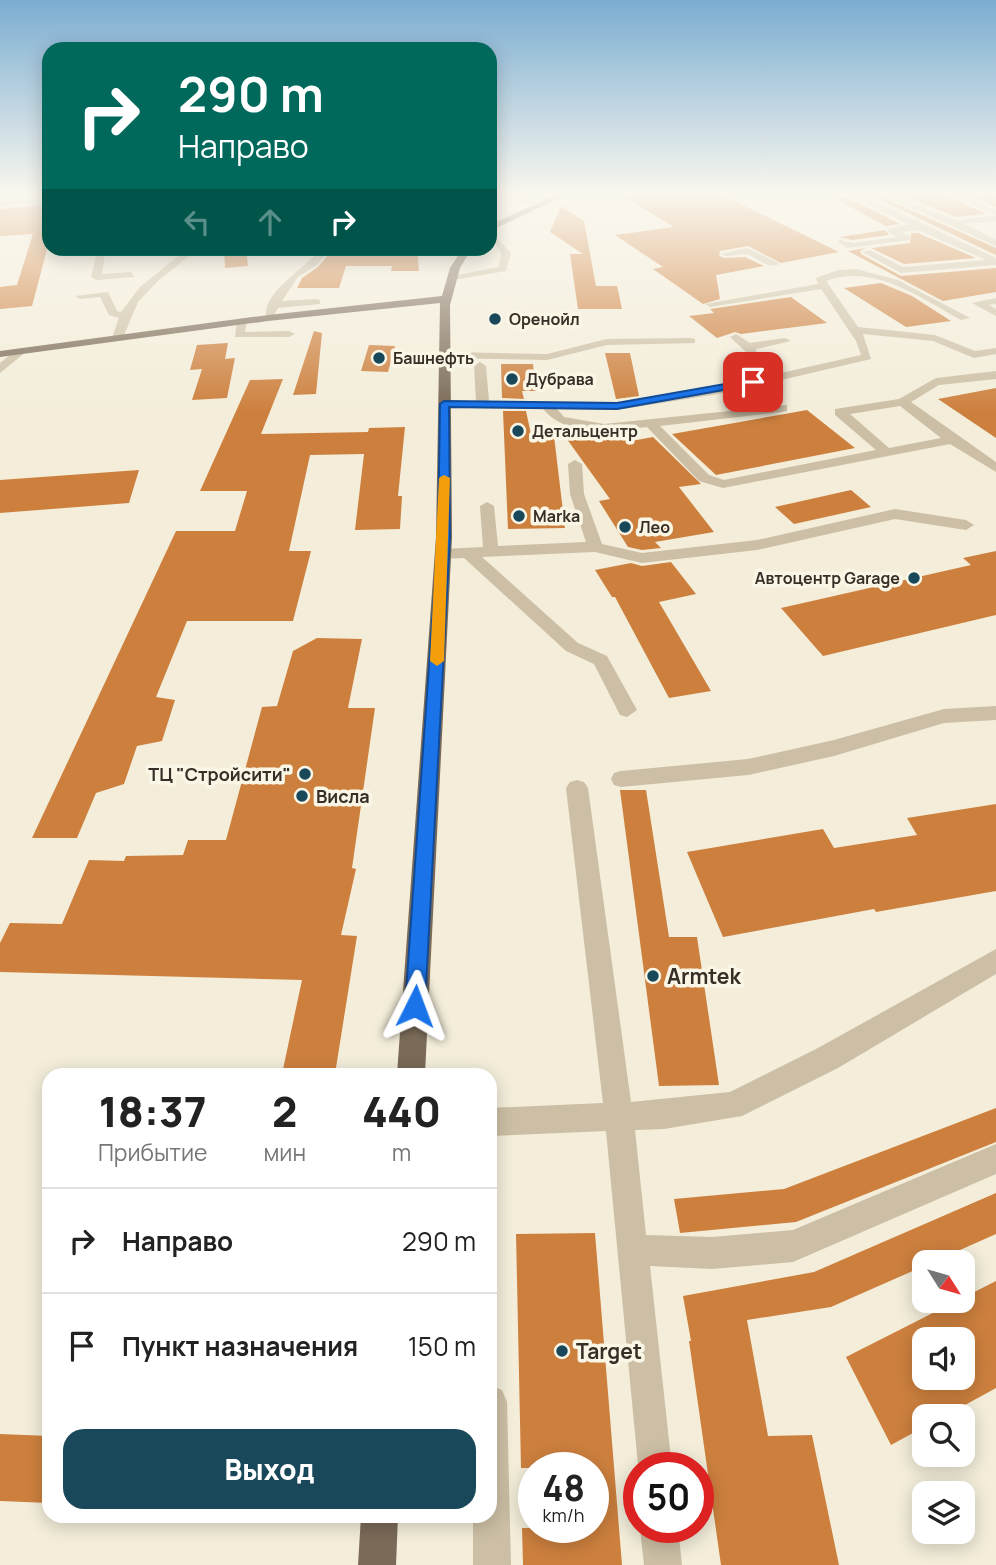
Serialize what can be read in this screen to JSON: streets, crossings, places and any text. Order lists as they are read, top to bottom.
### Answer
{
  "places": [
    "Оренойл",
    "Башнефть",
    "Дубрава",
    "Детальцентр",
    "Marka",
    "Лео",
    "Автоцентр Garage",
    "ТЦ \"Стройсити\"",
    "Висла",
    "Armtek",
    "Target"
  ],
  "north": "bottom right",
  "page": {
    "turn": ["290 m", "Направо"],
    "eta": [
      "18:37",
      "Прибытие",
      "2",
      "мин",
      "440",
      "m"
    ],
    "list": [
      {
        "name": "Направо",
        "value": "290 m"
      },
      {
        "name": "Пункт назначения",
        "value": "150 m"
      }
    ],
    "buttons": "Выход",
    "speed": "48 km/h",
    "limit": "50"
  }
}
